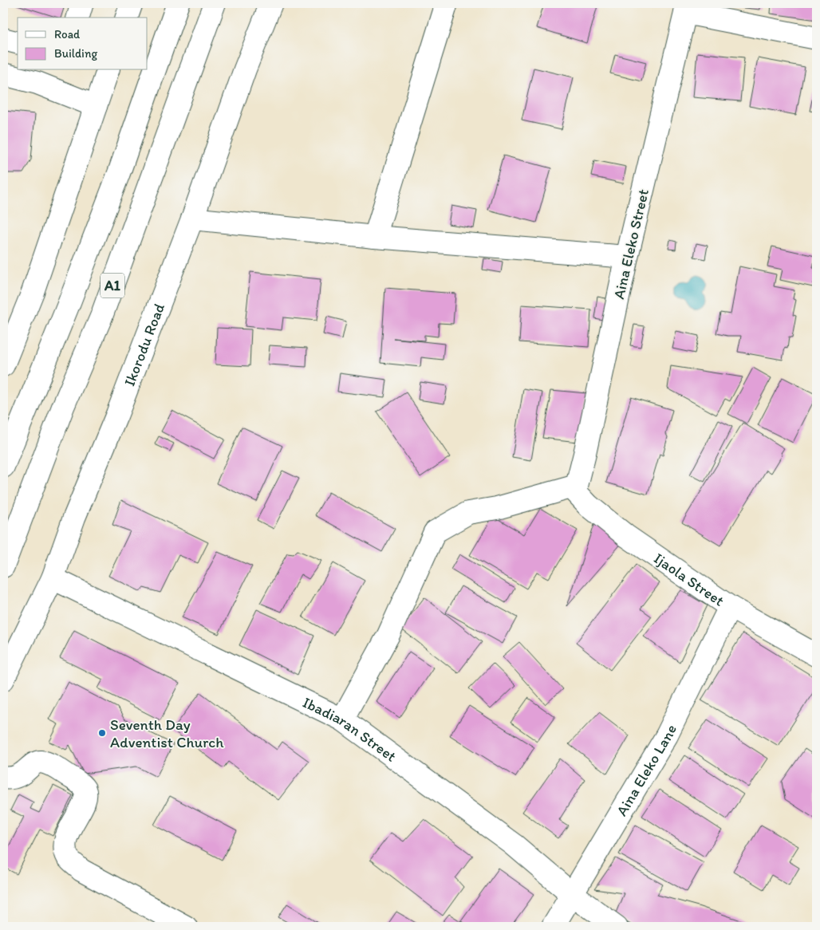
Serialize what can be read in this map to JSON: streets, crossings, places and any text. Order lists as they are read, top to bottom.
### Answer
{
  "streets": {
    "main road": [
      "Aina Eleko Street",
      "A1",
      "Ikorodu Road",
      "Ijaola Street",
      "Ibadiaran Street",
      "Aina Eleko Lane"
    ]
  },
  "crossings": [
    ["Aina Eleko Street", "Ijaola Street"],
    ["Ikorodu Road", "Ibadiaran Street"],
    ["Ijaola Street", "Aina Eleko Lane"],
    ["Ibadiaran Street", "Aina Eleko Lane"]
  ],
  "places": ["Seventh Day Adventist Church"],
  "legend": ["Road", "Building"]
}
